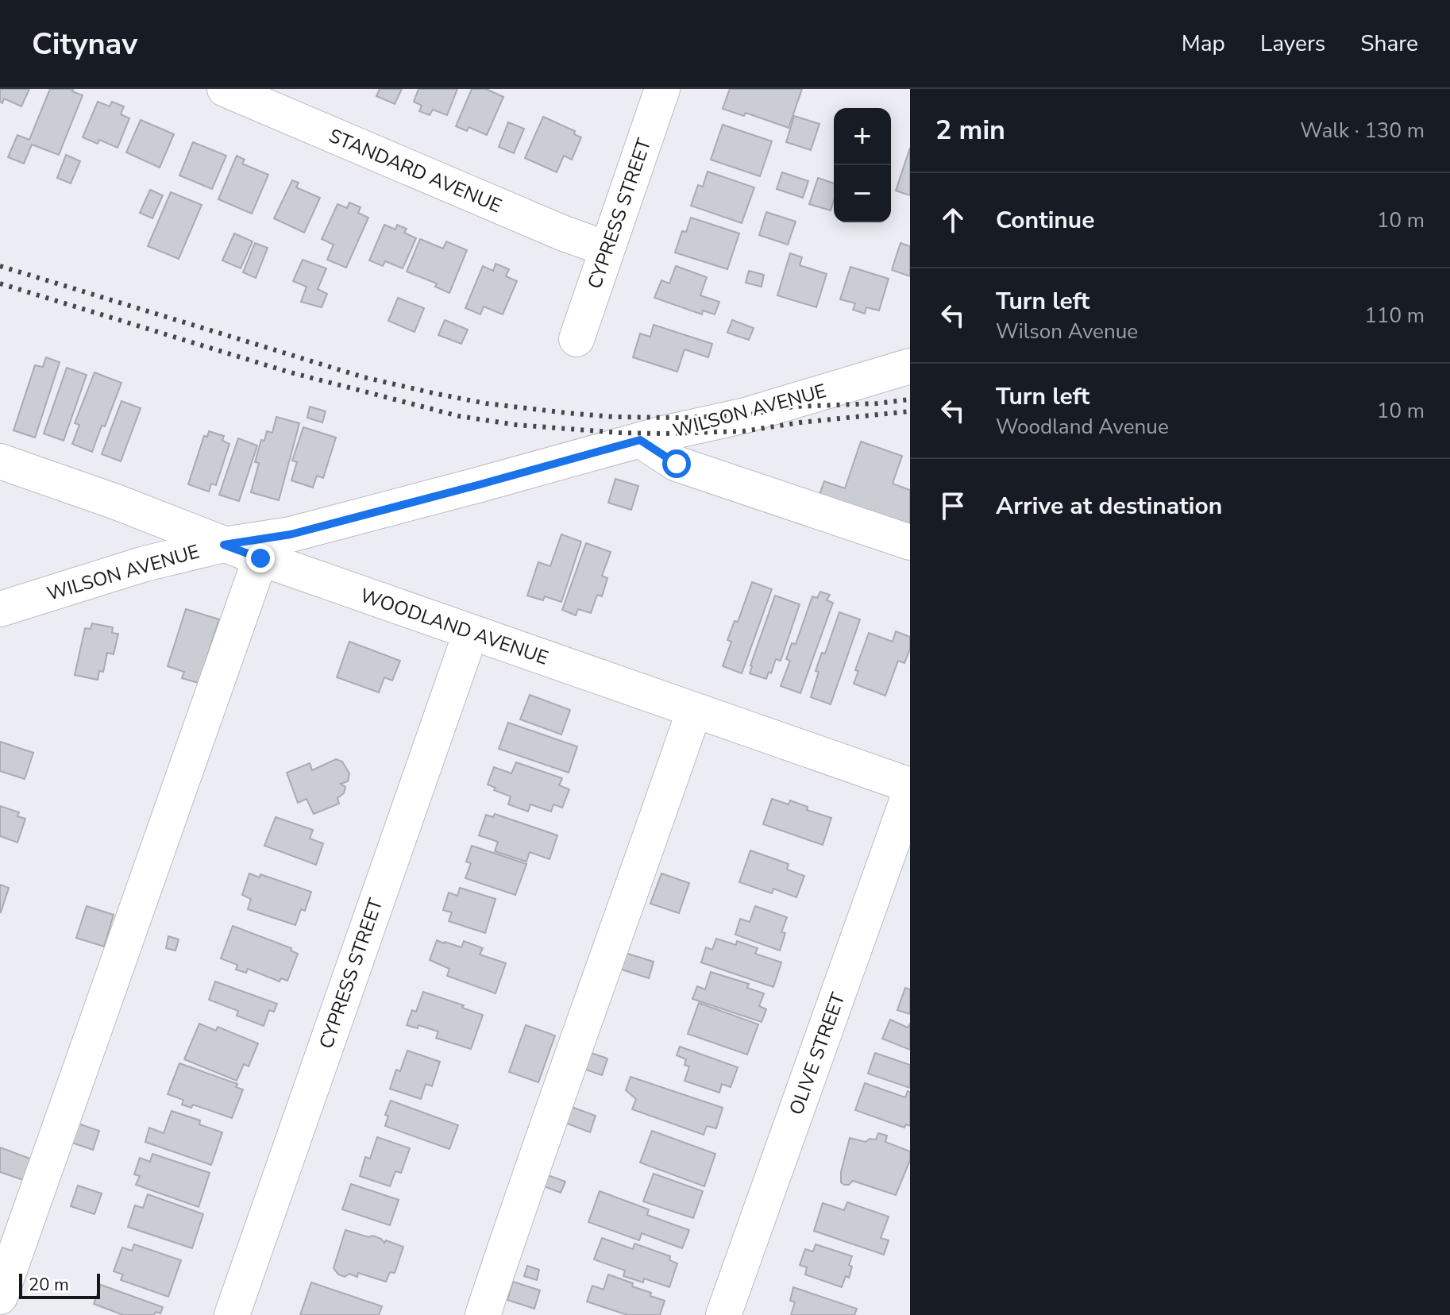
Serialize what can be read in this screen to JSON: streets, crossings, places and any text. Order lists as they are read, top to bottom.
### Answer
{
  "streets": {
    "street": [
      "STANDARD AVENUE",
      "CYPRESS STREET",
      "WILSON AVENUE",
      "WOODLAND AVENUE",
      "OLIVE STREET"
    ]
  },
  "crossings": [
    ["STANDARD AVENUE", "CYPRESS STREET"],
    ["CYPRESS STREET", "WOODLAND AVENUE"],
    ["WILSON AVENUE", "WOODLAND AVENUE"]
  ],
  "scale_bar": "20 m",
  "page": {
    "header": "Citynav",
    "nav": ["Map", "Layers", "Share"],
    "heading": ["2 min", "Walk · 130 m"],
    "map_buttons": ["+", "−"],
    "list": [
      ["Continue", "10 m"],
      ["Turn left", "Wilson Avenue", "110 m"],
      ["Turn left", "Woodland Avenue", "10 m"],
      "Arrive at destination"
    ],
    "scale": "20 m"
  }
}
